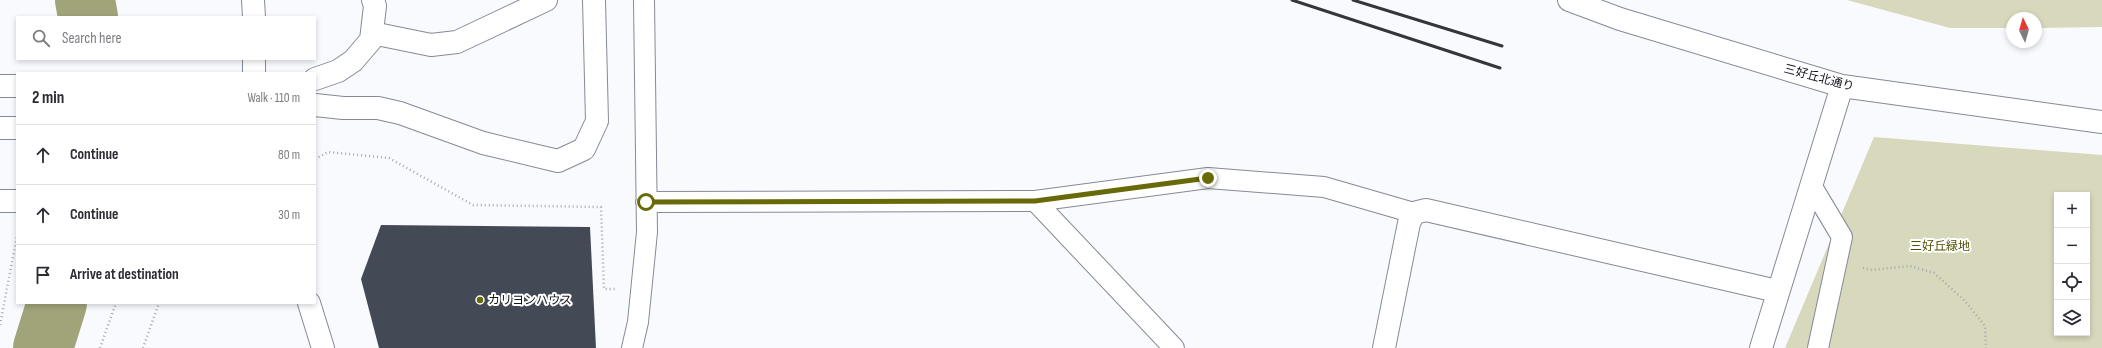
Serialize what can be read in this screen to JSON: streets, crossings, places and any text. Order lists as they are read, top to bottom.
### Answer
{
  "streets": {
    "street": ["三好丘北通り"]
  },
  "parks": ["三好丘緑地"],
  "places": ["カリヨンハウス"],
  "north": "top",
  "page": {
    "search": "Search here",
    "heading": ["2 min", "Walk · 110 m"],
    "list": [
      ["Continue", "80 m"],
      ["Continue", "30 m"],
      "Arrive at destination"
    ],
    "map_buttons": ["+", "−"]
  }
}
